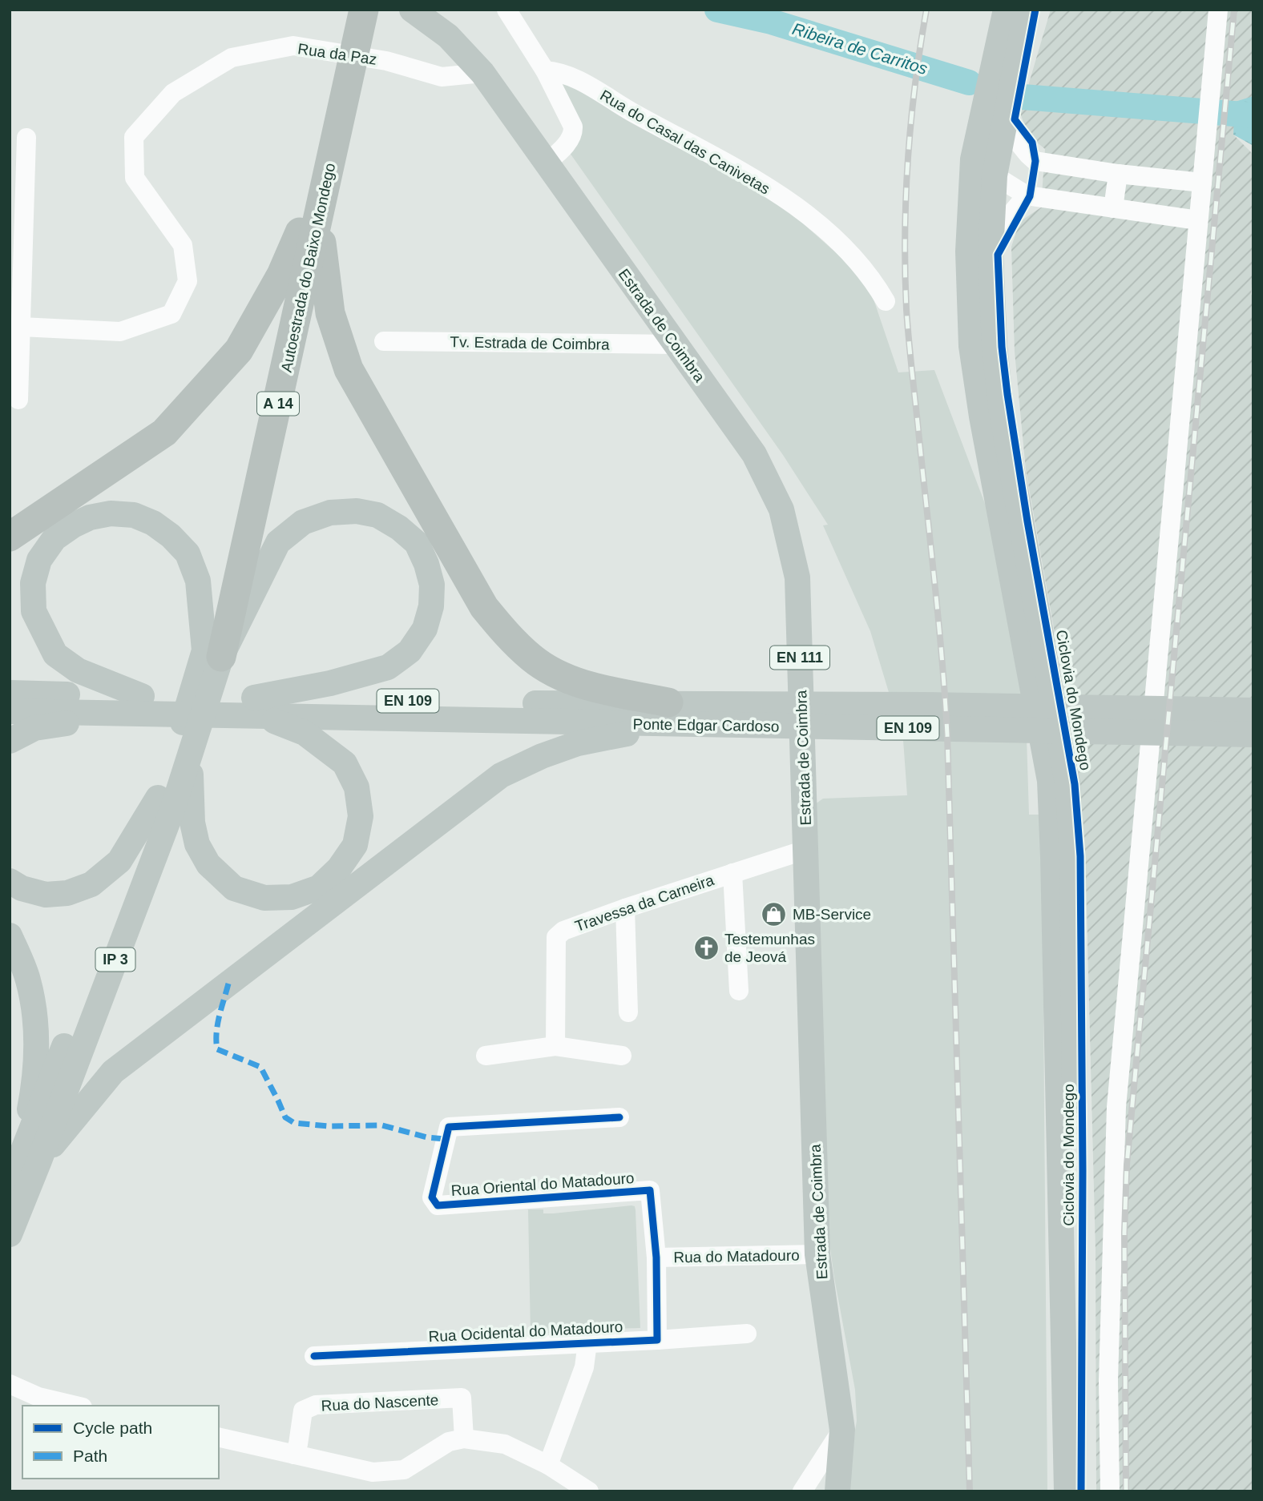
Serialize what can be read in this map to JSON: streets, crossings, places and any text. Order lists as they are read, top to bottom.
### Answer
{
  "streets": {
    "highway": ["Autoestrada do Baixo Mondego", "A 14"],
    "main road": [
      "Estrada de Coimbra",
      "EN 111",
      "EN 109",
      "Ponte Edgar Cardoso",
      "IP 3"
    ],
    "street": [
      "Rua da Paz",
      "Rua do Casal das Canivetas",
      "Tv. Estrada de Coimbra",
      "Travessa da Carneira",
      "Rua Oriental do Matadouro",
      "Rua do Matadouro",
      "Rua Ocidental do Matadouro",
      "Rua do Nascente"
    ],
    "cycle path": ["Ciclovia do Mondego"]
  },
  "crossings": [
    ["Rua da Paz", "Estrada de Coimbra"],
    ["Autoestrada do Baixo Mondego", "IP 3"],
    ["Estrada de Coimbra", "Tv. Estrada de Coimbra"],
    ["Estrada de Coimbra", "EN 111"],
    ["Estrada de Coimbra", "Travessa da Carneira"],
    ["Estrada de Coimbra", "Rua do Matadouro"],
    ["EN 109", "Ponte Edgar Cardoso"],
    ["Rua Oriental do Matadouro", "Rua do Matadouro"]
  ],
  "water": ["Ribeira de Carritos"],
  "places": {
    "shop": ["MB-Service"],
    "church": ["Testemunhas de Jeová"]
  },
  "legend": ["Cycle path", "Path"]
}
